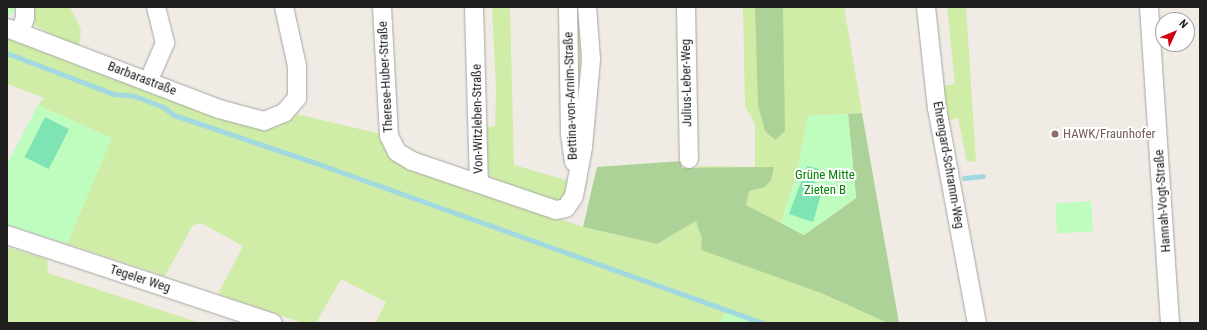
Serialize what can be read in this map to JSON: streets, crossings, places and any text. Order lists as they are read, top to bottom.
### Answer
{
  "streets": {
    "street": [
      "Therese-Huber-Straße",
      "Barbarastraße",
      "Julius-Leber-Weg",
      "Bettina-von-Arnim-Straße",
      "Von-Witzleben-Straße",
      "Ehrengard-Schramm-Weg",
      "Hannah-Vogt-Straße",
      "Tegeler Weg"
    ]
  },
  "crossings": [
    ["Therese-Huber-Straße", "Von-Witzleben-Straße"],
    ["Bettina-von-Arnim-Straße", "Von-Witzleben-Straße"]
  ],
  "parks": ["Grüne Mitte Zieten B"],
  "places": ["HAWK/Fraunhofer"],
  "north": "top right"
}
